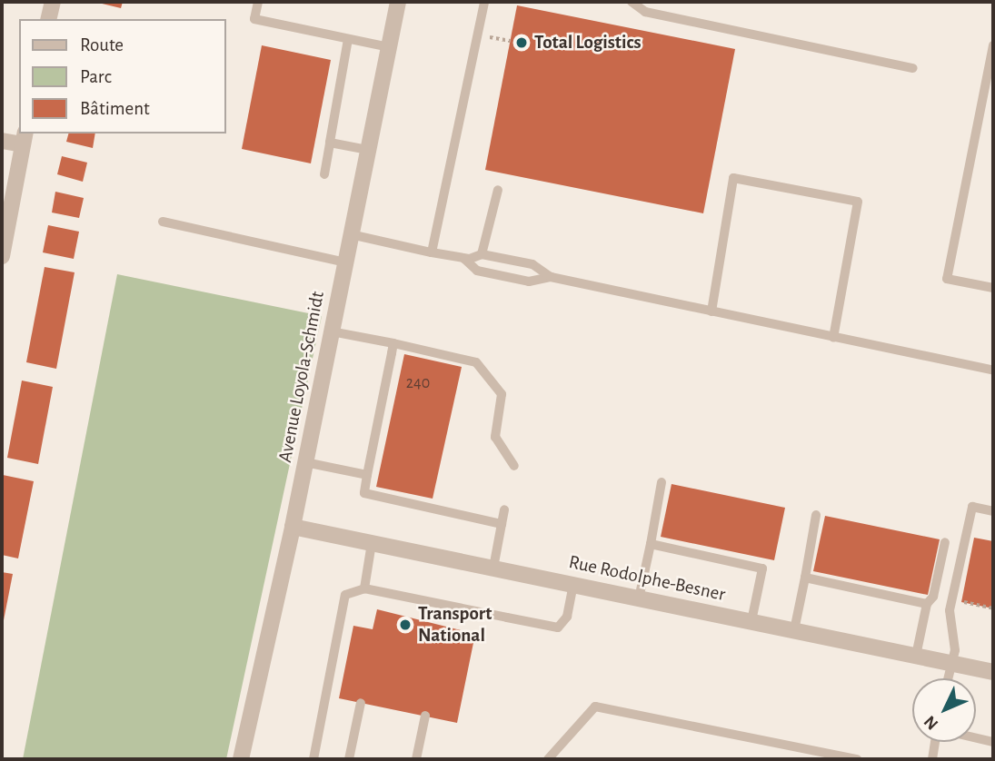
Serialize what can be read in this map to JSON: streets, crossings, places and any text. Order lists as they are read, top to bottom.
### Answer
{
  "streets": {
    "street": ["Avenue Loyola-Schmidt", "Rue Rodolphe-Besner"]
  },
  "crossings": [
    ["Avenue Loyola-Schmidt", "Rue Rodolphe-Besner"]
  ],
  "places": ["Total Logistics", "Transport National"],
  "house_numbers": ["240"],
  "legend": ["Route", "Parc", "Bâtiment"],
  "north": "bottom left"
}
